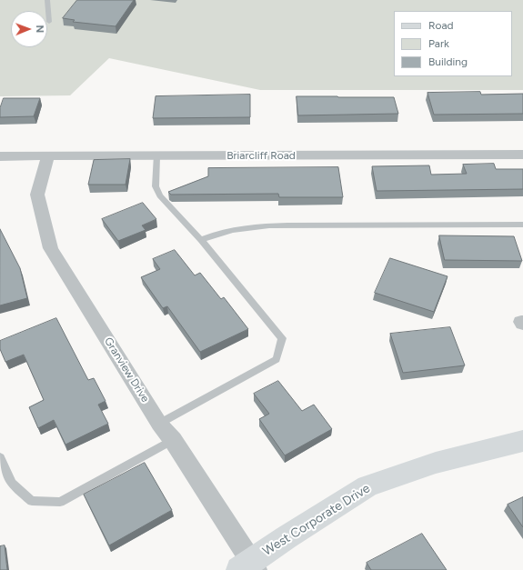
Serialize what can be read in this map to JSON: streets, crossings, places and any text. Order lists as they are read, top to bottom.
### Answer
{
  "streets": {
    "street": ["Briarcliff Road", "Granview Drive", "West Corporate Drive"]
  },
  "crossings": [
    ["Briarcliff Road", "Granview Drive"],
    ["Granview Drive", "West Corporate Drive"]
  ],
  "legend": ["Road", "Park", "Building"],
  "north": "right"
}
